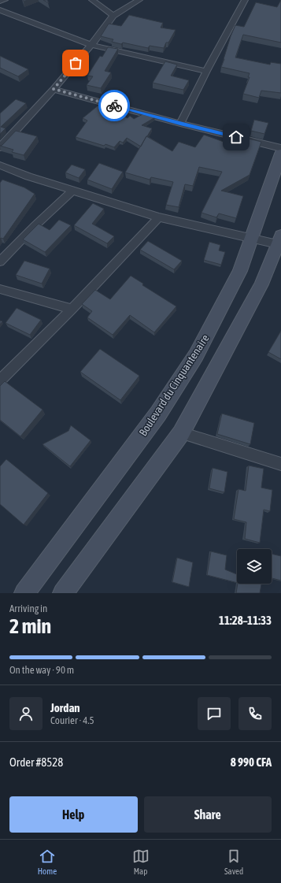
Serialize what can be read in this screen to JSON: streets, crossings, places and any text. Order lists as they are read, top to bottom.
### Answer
{
  "streets": {
    "main road": ["Boulevard du Cinquantenaire"]
  },
  "page": {
    "heading": ["2 min", "Arriving in", "11:28–11:33"],
    "panel": [
      "Jordan",
      "Courier · 4.5",
      "Order #8528",
      "8 990 CFA"
    ],
    "bar": "On the way · 90 m",
    "buttons": ["Help", "Share"],
    "tabs": ["Home", "Map", "Saved"]
  }
}
